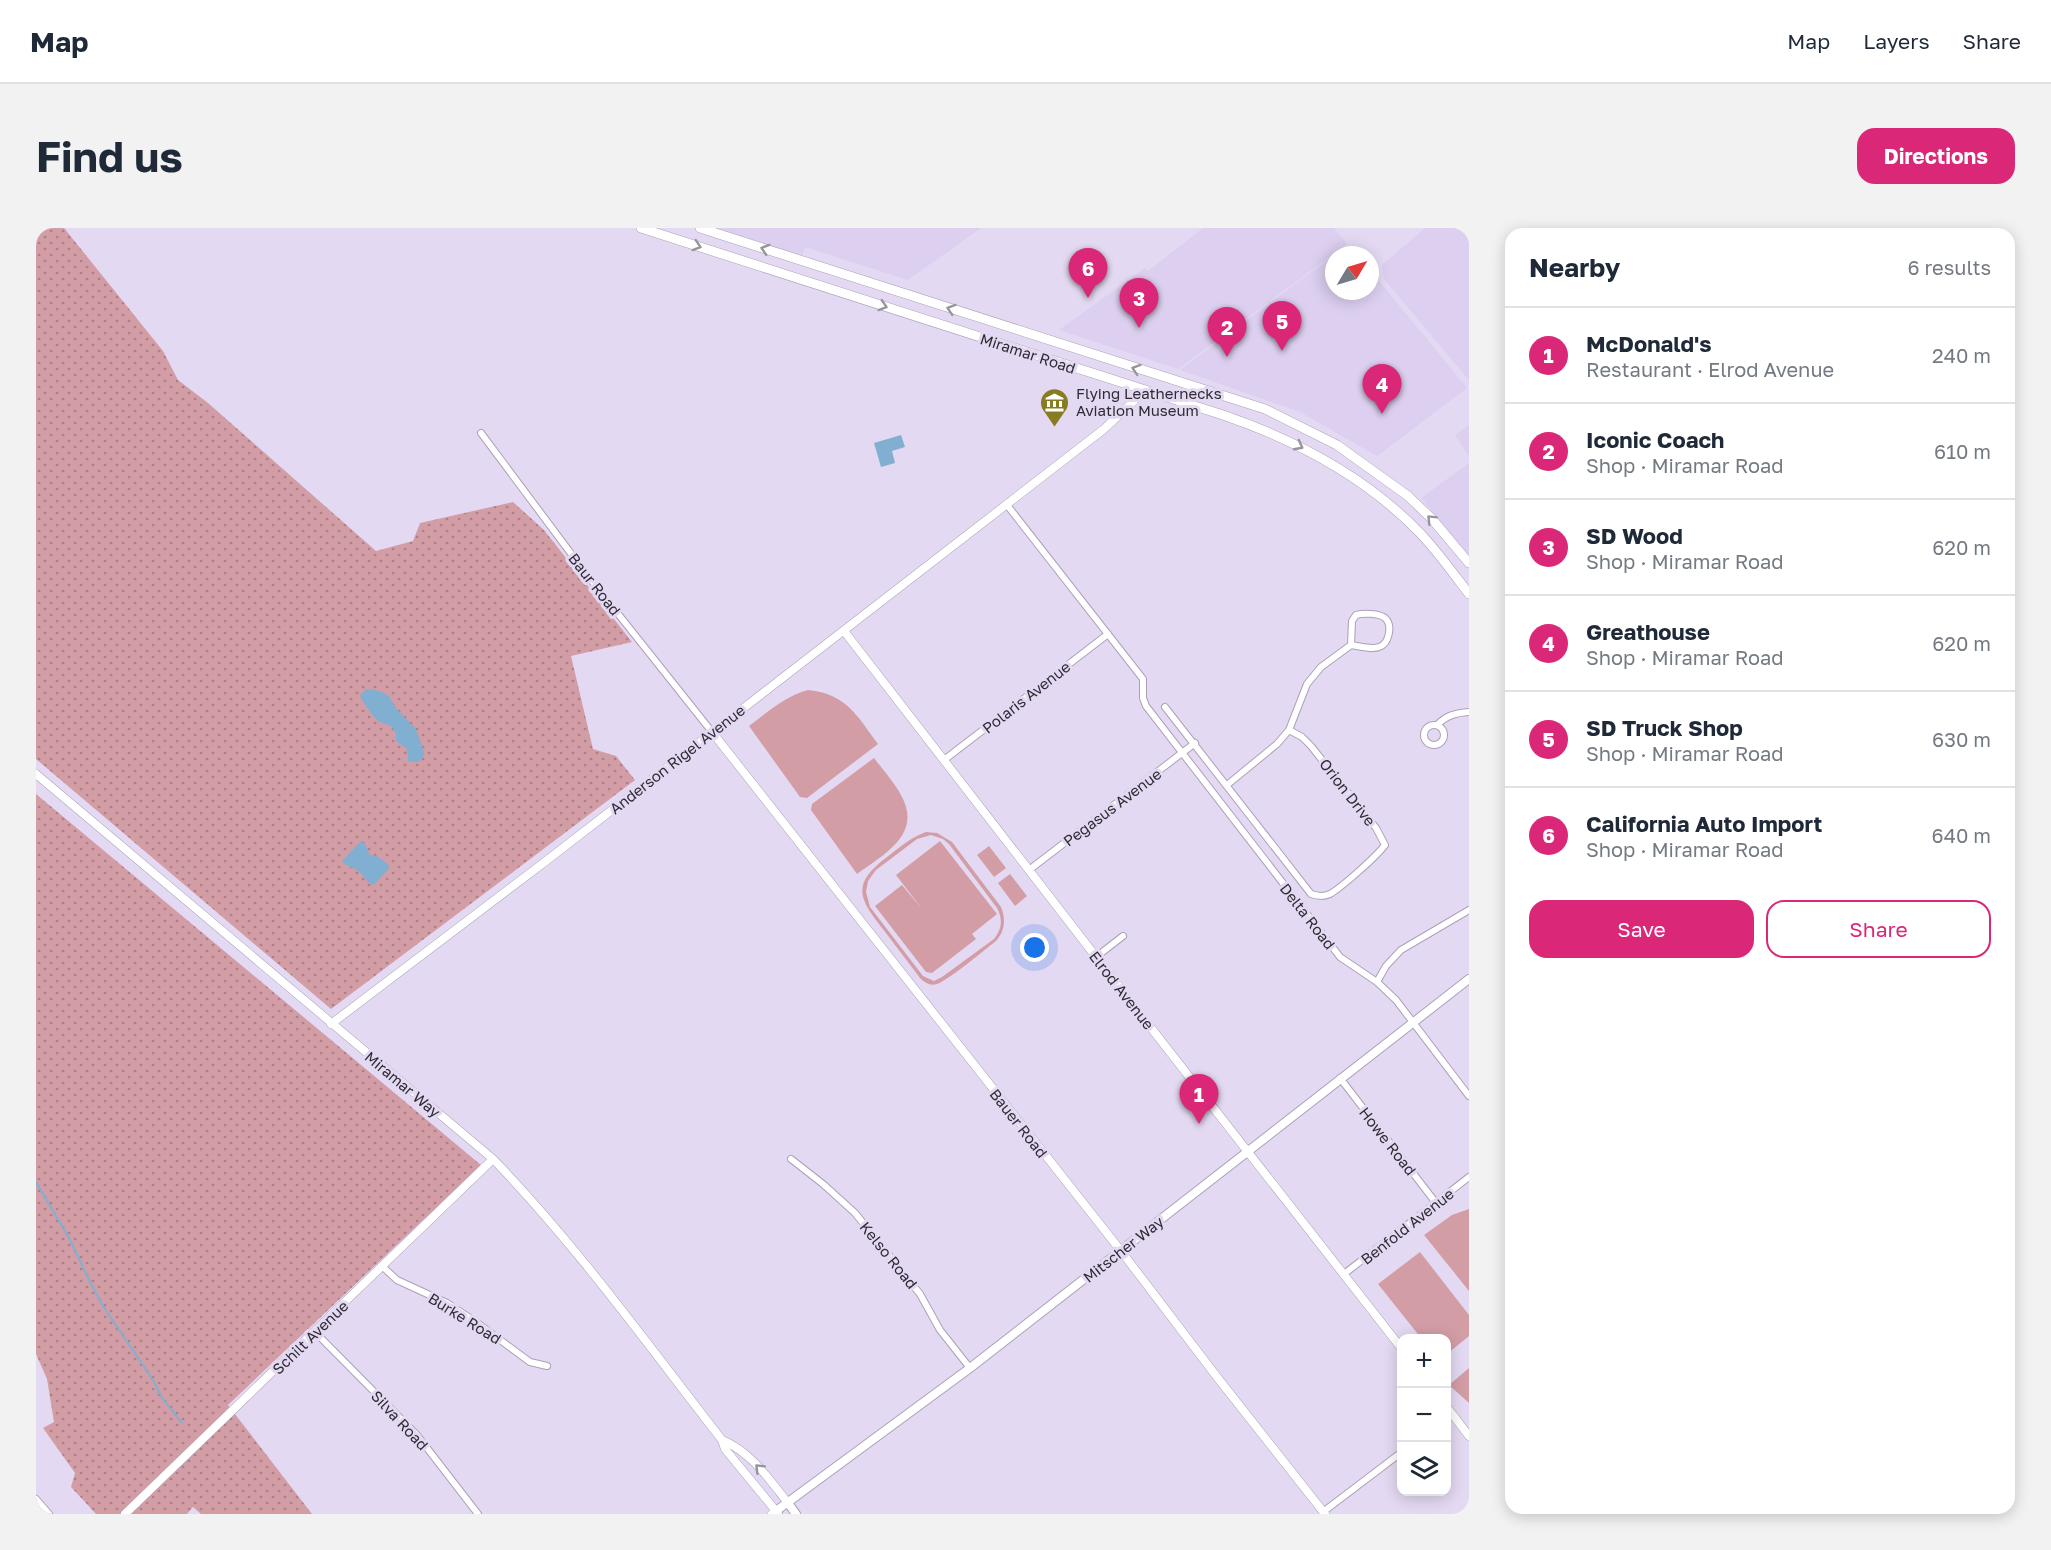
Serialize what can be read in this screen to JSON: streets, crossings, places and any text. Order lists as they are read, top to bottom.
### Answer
{
  "streets": {
    "main road": ["Miramar Road", "Miramar Way", "Mitscher Way"],
    "street": [
      "Baur Road",
      "Polaris Avenue",
      "Anderson Rigel Avenue",
      "Orion Drive",
      "Pegasus Avenue",
      "Delta Road",
      "Elrod Avenue",
      "Bauer Road",
      "Howe Road",
      "Benfold Avenue",
      "Kelso Road",
      "Burke Road",
      "Schilt Avenue",
      "Silva Road"
    ]
  },
  "crossings": [
    ["Miramar Road", "Anderson Rigel Avenue"],
    ["Baur Road", "Anderson Rigel Avenue"],
    ["Baur Road", "Bauer Road"],
    ["Polaris Avenue", "Delta Road"],
    ["Polaris Avenue", "Elrod Avenue"],
    ["Anderson Rigel Avenue", "Elrod Avenue"],
    ["Anderson Rigel Avenue", "Miramar Way"],
    ["Anderson Rigel Avenue", "Bauer Road"],
    ["Orion Drive", "Delta Road"],
    ["Pegasus Avenue", "Delta Road"],
    ["Pegasus Avenue", "Elrod Avenue"],
    ["Delta Road", "Mitscher Way"],
    ["Elrod Avenue", "Benfold Avenue"],
    ["Elrod Avenue", "Mitscher Way"],
    ["Miramar Way", "Mitscher Way"],
    ["Miramar Way", "Schilt Avenue"],
    ["Bauer Road", "Mitscher Way"],
    ["Howe Road", "Benfold Avenue"],
    ["Howe Road", "Mitscher Way"],
    ["Mitscher Way", "Kelso Road"],
    ["Burke Road", "Schilt Avenue"],
    ["Schilt Avenue", "Silva Road"]
  ],
  "places": {
    "museum": ["Flying Leathernecks Aviation Museum"]
  },
  "north": "top right",
  "page": {
    "header": "Map",
    "nav": ["Map", "Layers", "Share"],
    "buttons": [
      "Directions",
      ["Save", "Share"]
    ],
    "title": "Find us",
    "heading": ["Nearby", "6 results"],
    "pins": [
      "6",
      "3",
      "5",
      "2",
      "4",
      "1"
    ],
    "list": [
      {
        "mark": "1",
        "name": "McDonald's",
        "note": "Restaurant · Elrod Avenue",
        "value": "240 m"
      },
      {
        "mark": "2",
        "name": "Iconic Coach",
        "note": "Shop · Miramar Road",
        "value": "610 m"
      },
      {
        "mark": "3",
        "name": "SD Wood",
        "note": "Shop · Miramar Road",
        "value": "620 m"
      },
      {
        "mark": "4",
        "name": "Greathouse",
        "note": "Shop · Miramar Road",
        "value": "620 m"
      },
      {
        "mark": "5",
        "name": "SD Truck Shop",
        "note": "Shop · Miramar Road",
        "value": "630 m"
      },
      {
        "mark": "6",
        "name": "California Auto Import",
        "note": "Shop · Miramar Road",
        "value": "640 m"
      }
    ],
    "map_buttons": ["+", "−"]
  }
}
